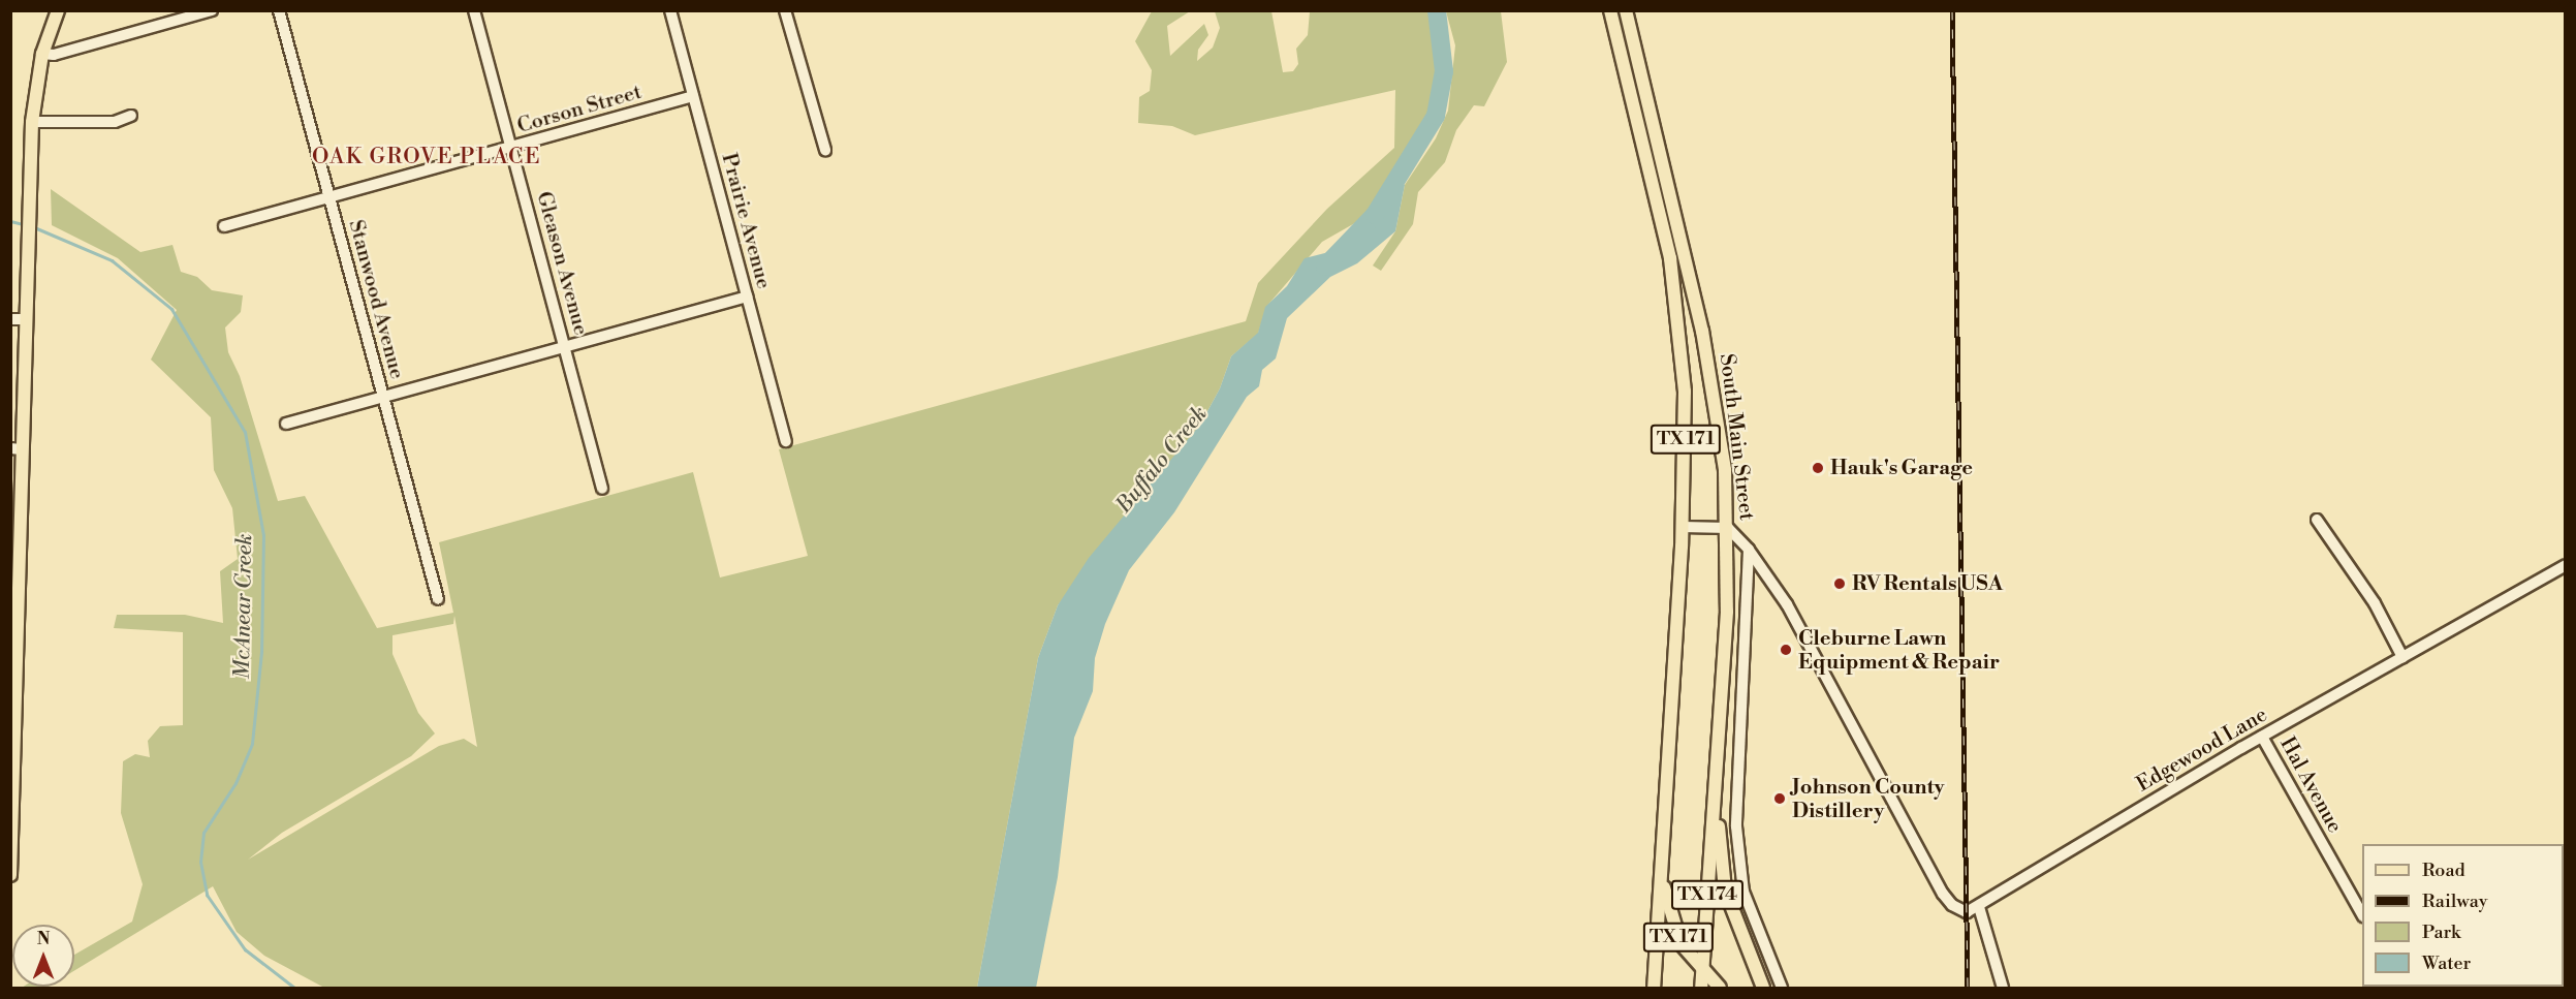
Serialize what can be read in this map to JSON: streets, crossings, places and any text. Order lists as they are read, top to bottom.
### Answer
{
  "streets": {
    "main road": ["South Main Street", "TX 171", "TX 174"],
    "street": [
      "Corson Street",
      "Prairie Avenue",
      "Gleason Avenue",
      "Stanwood Avenue",
      "Edgewood Lane",
      "Hal Avenue"
    ]
  },
  "crossings": [
    ["Corson Street", "Prairie Avenue"],
    ["Corson Street", "Gleason Avenue"],
    ["Corson Street", "Stanwood Avenue"],
    ["South Main Street", "TX 171"],
    ["TX 171", "TX 174"],
    ["Edgewood Lane", "Hal Avenue"]
  ],
  "districts": ["OAK GROVE PLACE"],
  "water": ["Buffalo Creek", "McAnear Creek"],
  "places": [
    "Hauk's Garage",
    "RV Rentals USA",
    "Cleburne Lawn Equipment & Repair",
    "Johnson County Distillery"
  ],
  "legend": [
    "Road",
    "Railway",
    "Park",
    "Water"
  ],
  "north": "top"
}
